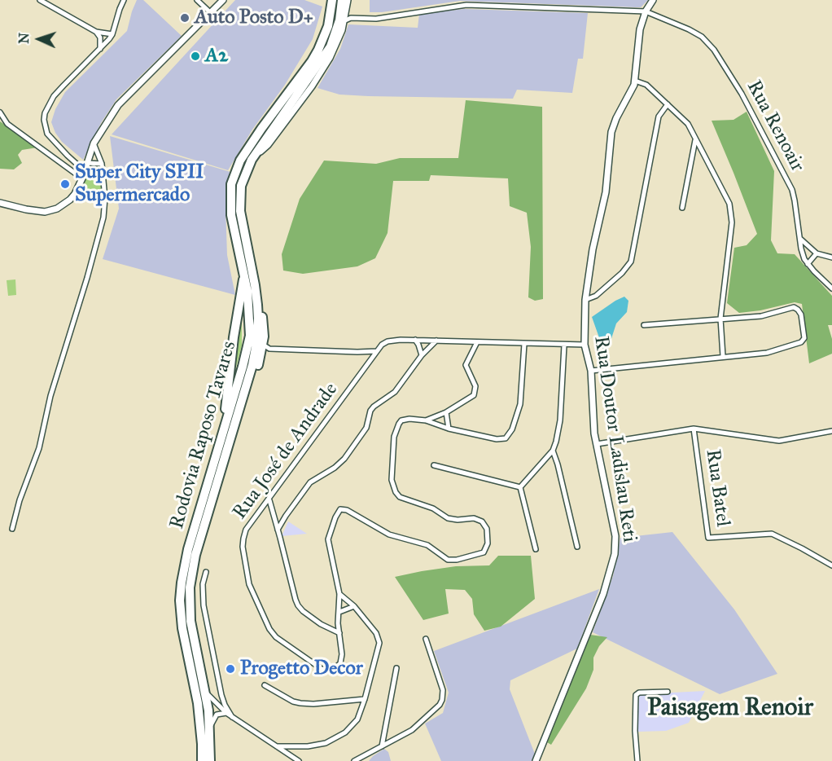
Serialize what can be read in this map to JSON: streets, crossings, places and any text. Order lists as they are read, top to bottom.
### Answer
{
  "streets": {
    "highway": ["Rodovia Raposo Tavares"],
    "street": [
      "Rua Renoair",
      "Rua Doutor Ladislau Reti",
      "Rua José de Andrade",
      "Rua Batel"
    ]
  },
  "crossings": [
    ["Rua Renoair", "Rua Doutor Ladislau Reti"],
    ["Rua Doutor Ladislau Reti", "Rua José de Andrade"]
  ],
  "districts": ["Paisagem Renoir"],
  "places": [
    "Auto Posto D+",
    "A2",
    "Super City SPII Supermercado",
    "Progetto Decor"
  ],
  "north": "left"
}
